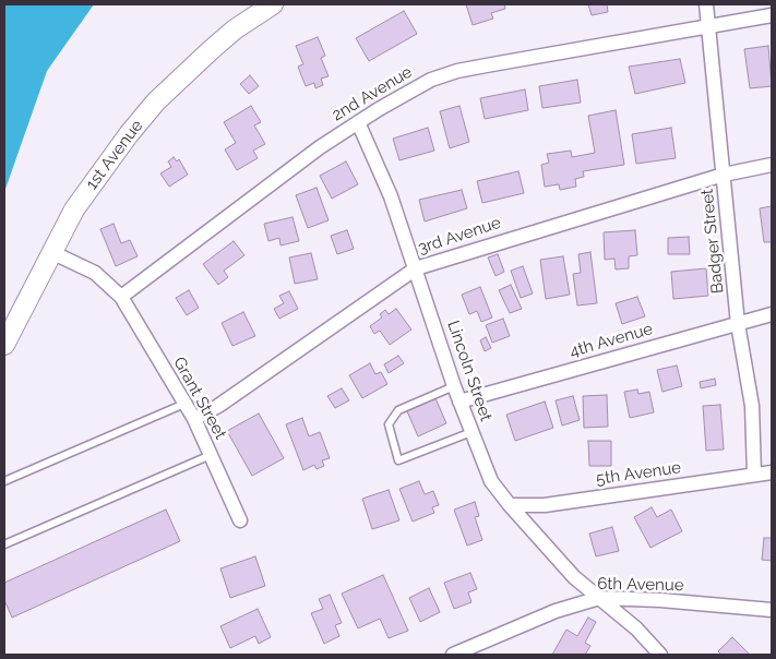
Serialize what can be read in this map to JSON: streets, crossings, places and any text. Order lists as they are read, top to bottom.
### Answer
{
  "streets": {
    "street": [
      "2nd Avenue",
      "1st Avenue",
      "3rd Avenue",
      "Badger Street",
      "4th Avenue",
      "Lincoln Street",
      "Grant Street",
      "5th Avenue",
      "6th Avenue"
    ]
  },
  "crossings": [
    ["2nd Avenue", "Badger Street"],
    ["2nd Avenue", "Lincoln Street"],
    ["2nd Avenue", "Grant Street"],
    ["3rd Avenue", "Badger Street"],
    ["3rd Avenue", "Lincoln Street"],
    ["3rd Avenue", "Grant Street"],
    ["Badger Street", "4th Avenue"],
    ["Badger Street", "5th Avenue"],
    ["4th Avenue", "Lincoln Street"],
    ["Lincoln Street", "5th Avenue"],
    ["Lincoln Street", "6th Avenue"]
  ]
}
